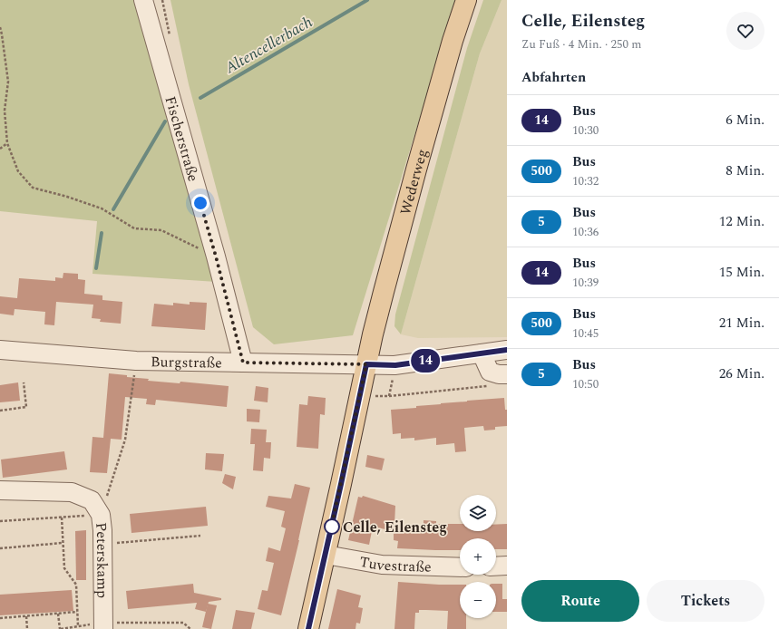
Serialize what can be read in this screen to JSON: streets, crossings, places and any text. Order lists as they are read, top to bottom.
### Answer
{
  "streets": {
    "main road": ["Wederweg"],
    "street": [
      "Fischerstraße",
      "Burgstraße",
      "Peterskamp",
      "Tuvestraße"
    ]
  },
  "crossings": [
    ["Fischerstraße", "Burgstraße"],
    ["Wederweg", "Burgstraße"],
    ["Wederweg", "Tuvestraße"]
  ],
  "water": ["Altencellerbach"],
  "places": ["Celle, Eilensteg"],
  "lines": ["bus line 14"],
  "page": {
    "on_map": "14",
    "heading": [
      ["Celle, Eilensteg", "Zu Fuß · 4 Min. · 250 m"],
      "Abfahrten"
    ],
    "list": [
      {
        "mark": "14",
        "name": "Bus",
        "note": "10:30",
        "value": "6 Min."
      },
      {
        "mark": "500",
        "name": "Bus",
        "note": "10:32",
        "value": "8 Min."
      },
      {
        "mark": "5",
        "name": "Bus",
        "note": "10:36",
        "value": "12 Min."
      },
      {
        "mark": "14",
        "name": "Bus",
        "note": "10:39",
        "value": "15 Min."
      },
      {
        "mark": "500",
        "name": "Bus",
        "note": "10:45",
        "value": "21 Min."
      },
      {
        "mark": "5",
        "name": "Bus",
        "note": "10:50",
        "value": "26 Min."
      }
    ],
    "map_buttons": ["+", "−"],
    "buttons": ["Route", "Tickets"]
  }
}
